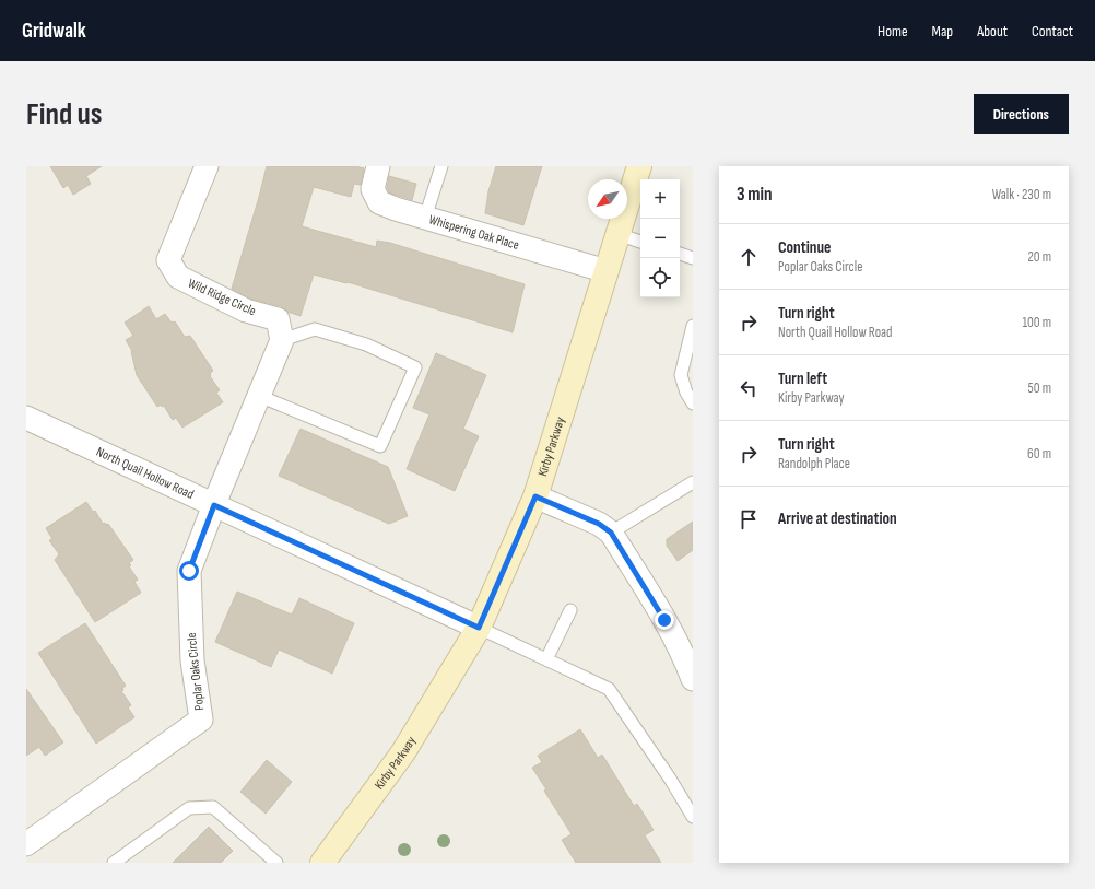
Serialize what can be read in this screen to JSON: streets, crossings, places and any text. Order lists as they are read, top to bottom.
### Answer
{
  "streets": {
    "main road": ["Kirby Parkway"],
    "street": [
      "Whispering Oak Place",
      "Wild Ridge Circle",
      "North Quail Hollow Road",
      "Poplar Oaks Circle"
    ]
  },
  "crossings": [
    ["Whispering Oak Place", "Kirby Parkway"],
    ["Kirby Parkway", "North Quail Hollow Road"],
    ["North Quail Hollow Road", "Poplar Oaks Circle"]
  ],
  "north": "bottom left",
  "page": {
    "header": "Gridwalk",
    "nav": [
      "Home",
      "Map",
      "About",
      "Contact"
    ],
    "buttons": "Directions",
    "title": "Find us",
    "heading": ["3 min", "Walk · 230 m"],
    "map_buttons": ["+", "−"],
    "list": [
      ["Continue", "Poplar Oaks Circle", "20 m"],
      ["Turn right", "North Quail Hollow Road", "100 m"],
      ["Turn left", "Kirby Parkway", "50 m"],
      ["Turn right", "Randolph Place", "60 m"],
      "Arrive at destination"
    ]
  }
}
